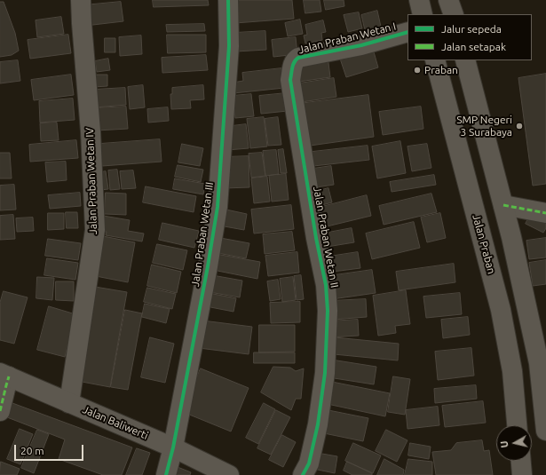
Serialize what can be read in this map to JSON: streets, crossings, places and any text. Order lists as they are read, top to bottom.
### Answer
{
  "streets": {
    "street": [
      "Jalan Praban Wetan I",
      "Jalan Praban Wetan IV",
      "Jalan Praban Wetan III",
      "Jalan Praban Wetan II",
      "Jalan Praban",
      "Jalan Baliwerti"
    ]
  },
  "crossings": [
    ["Jalan Praban Wetan I", "Jalan Praban Wetan II"],
    ["Jalan Praban Wetan IV", "Jalan Baliwerti"],
    ["Jalan Praban Wetan III", "Jalan Baliwerti"]
  ],
  "places": ["Praban", "SMP Negeri 3 Surabaya"],
  "legend": ["Jalur sepeda", "Jalan setapak"],
  "scale_bar": "20 m",
  "north": "left"
}
